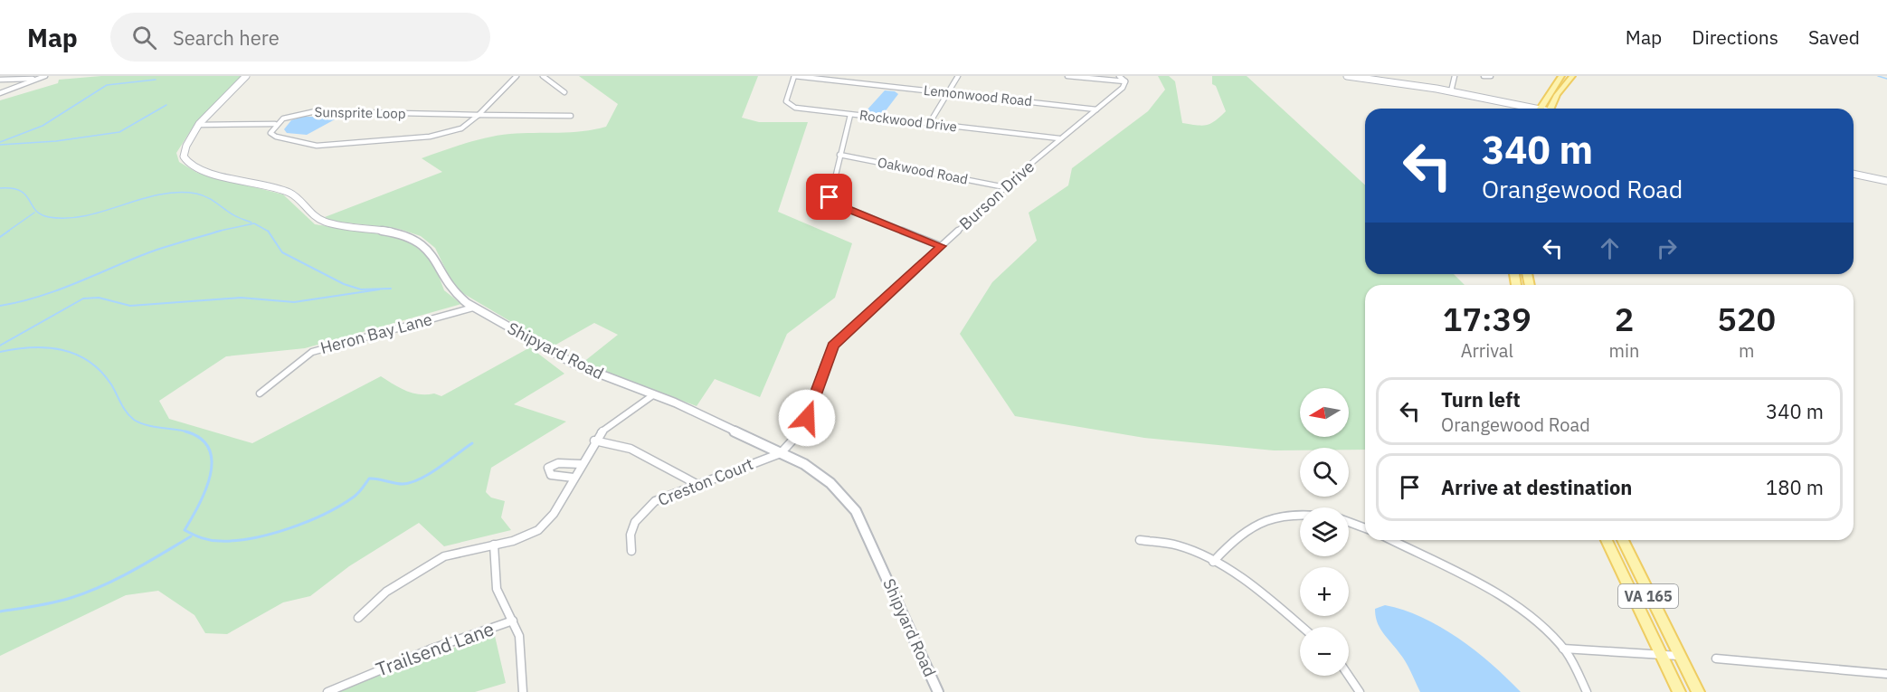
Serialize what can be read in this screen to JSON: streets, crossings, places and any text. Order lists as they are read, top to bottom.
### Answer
{
  "streets": {
    "main road": ["VA 165"],
    "street": [
      "Lemonwood Road",
      "Sunsprite Loop",
      "Rockwood Drive",
      "Oakwood Road",
      "Burson Drive",
      "Heron Bay Lane",
      "Shipyard Road",
      "Creston Court",
      "Trailsend Lane"
    ]
  },
  "crossings": [
    ["Lemonwood Road", "Rockwood Drive"],
    ["Lemonwood Road", "Burson Drive"],
    ["Rockwood Drive", "Burson Drive"],
    ["Oakwood Road", "Burson Drive"],
    ["Burson Drive", "Shipyard Road"],
    ["Burson Drive", "Creston Court"],
    ["Heron Bay Lane", "Shipyard Road"],
    ["Shipyard Road", "Creston Court"]
  ],
  "north": "left",
  "page": {
    "header": "Map",
    "search": "Search here",
    "nav": ["Map", "Directions", "Saved"],
    "turn": ["340 m", "Orangewood Road"],
    "eta": [
      "17:39",
      "Arrival",
      "2",
      "min",
      "520",
      "m"
    ],
    "list": [
      {
        "name": "Turn left",
        "note": "Orangewood Road",
        "value": "340 m"
      },
      {
        "name": "Arrive at destination",
        "value": "180 m"
      }
    ],
    "map_buttons": ["+", "−"]
  }
}
